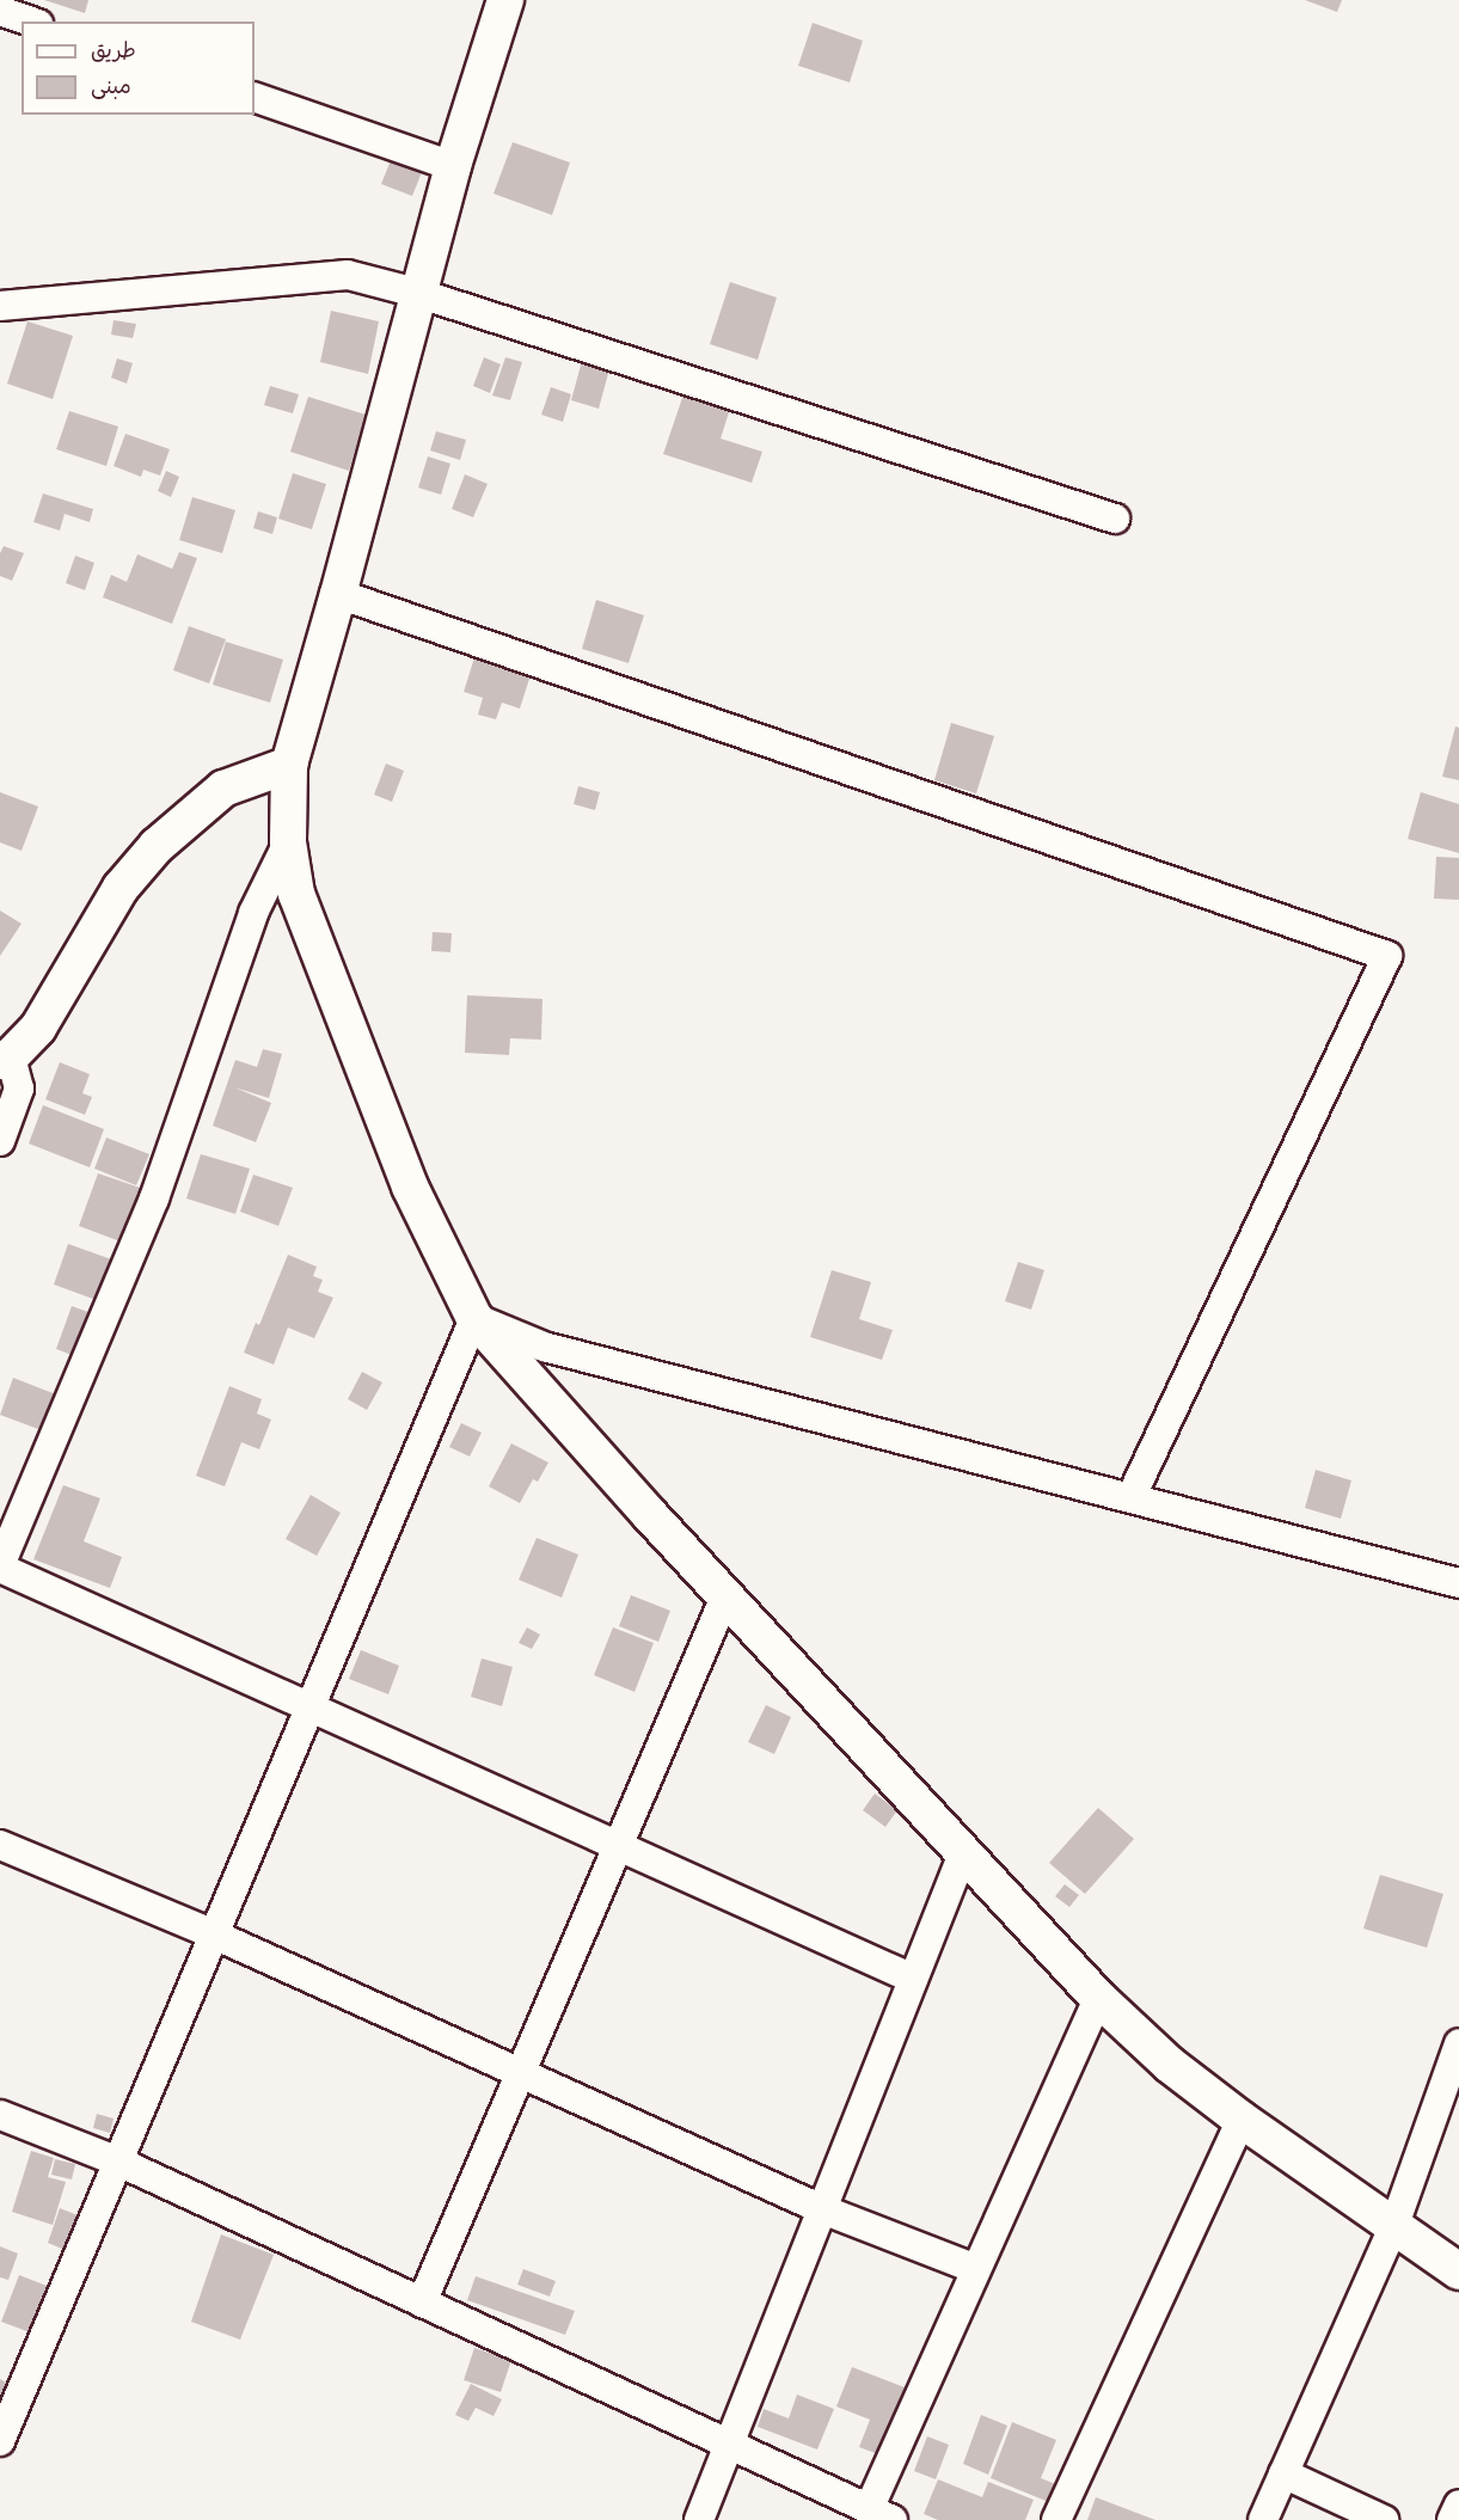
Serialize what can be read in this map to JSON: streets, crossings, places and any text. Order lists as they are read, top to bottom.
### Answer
{
  "legend": ["طريق", "مبنى"]
}
